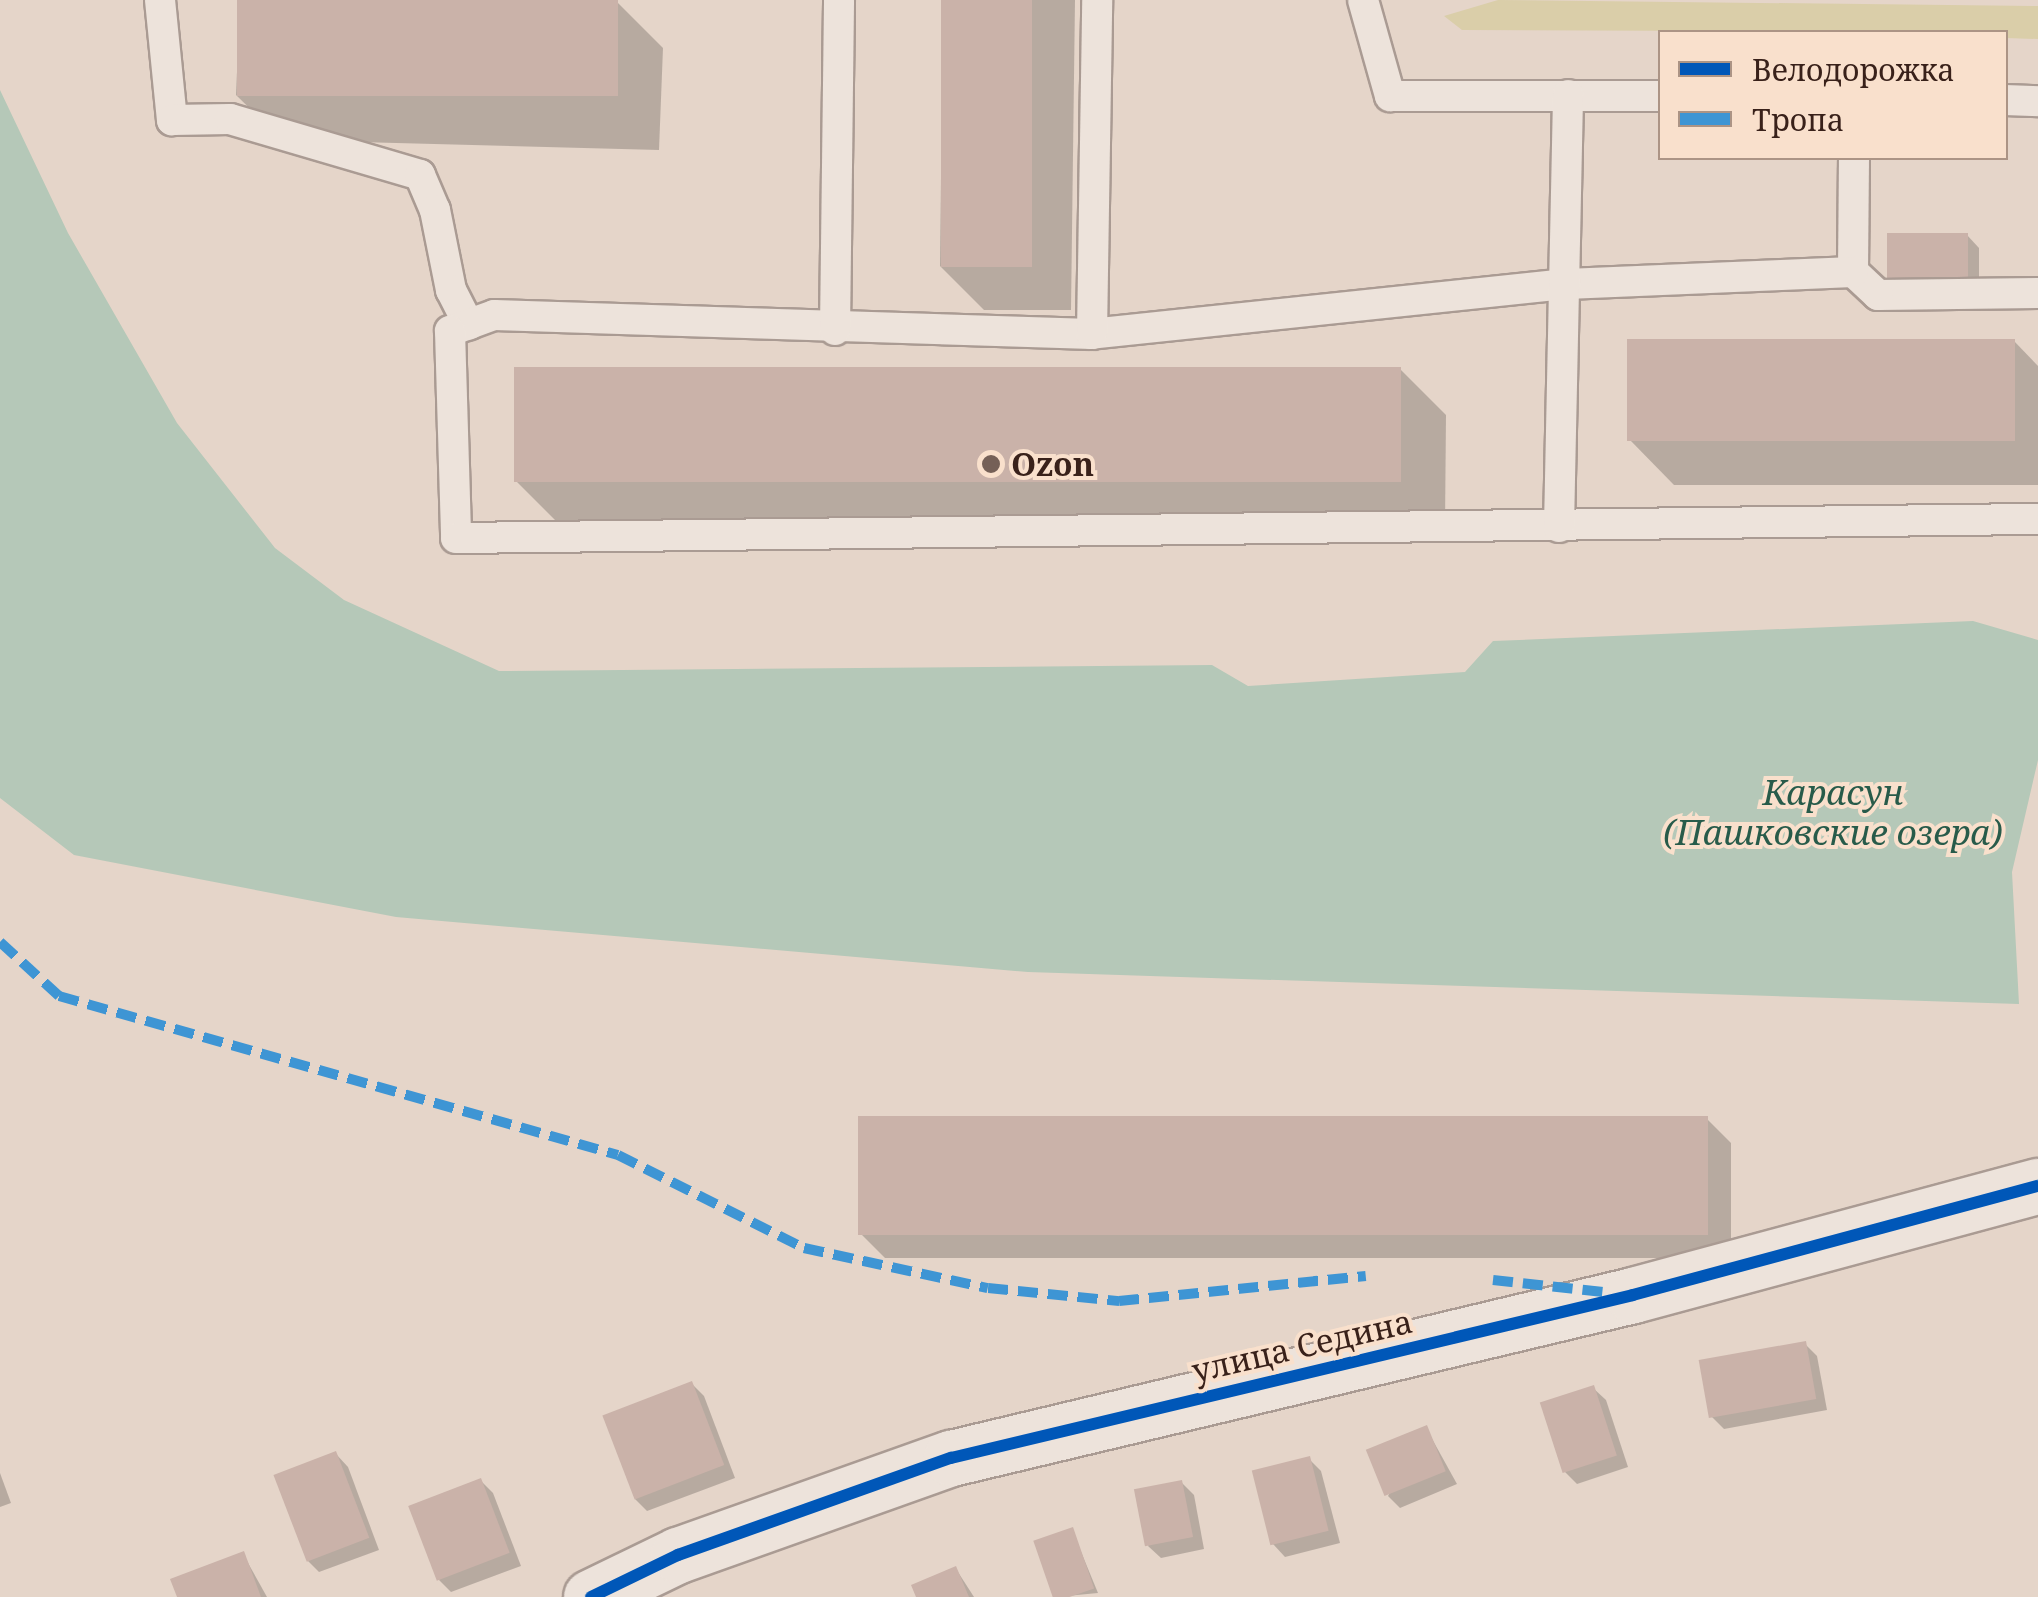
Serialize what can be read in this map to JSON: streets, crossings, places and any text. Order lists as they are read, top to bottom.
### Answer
{
  "streets": {
    "street": ["улица Седина"]
  },
  "water": ["Карасун (Пашковские озера)"],
  "places": ["Ozon"],
  "legend": ["Велодорожка", "Тропа"]
}
